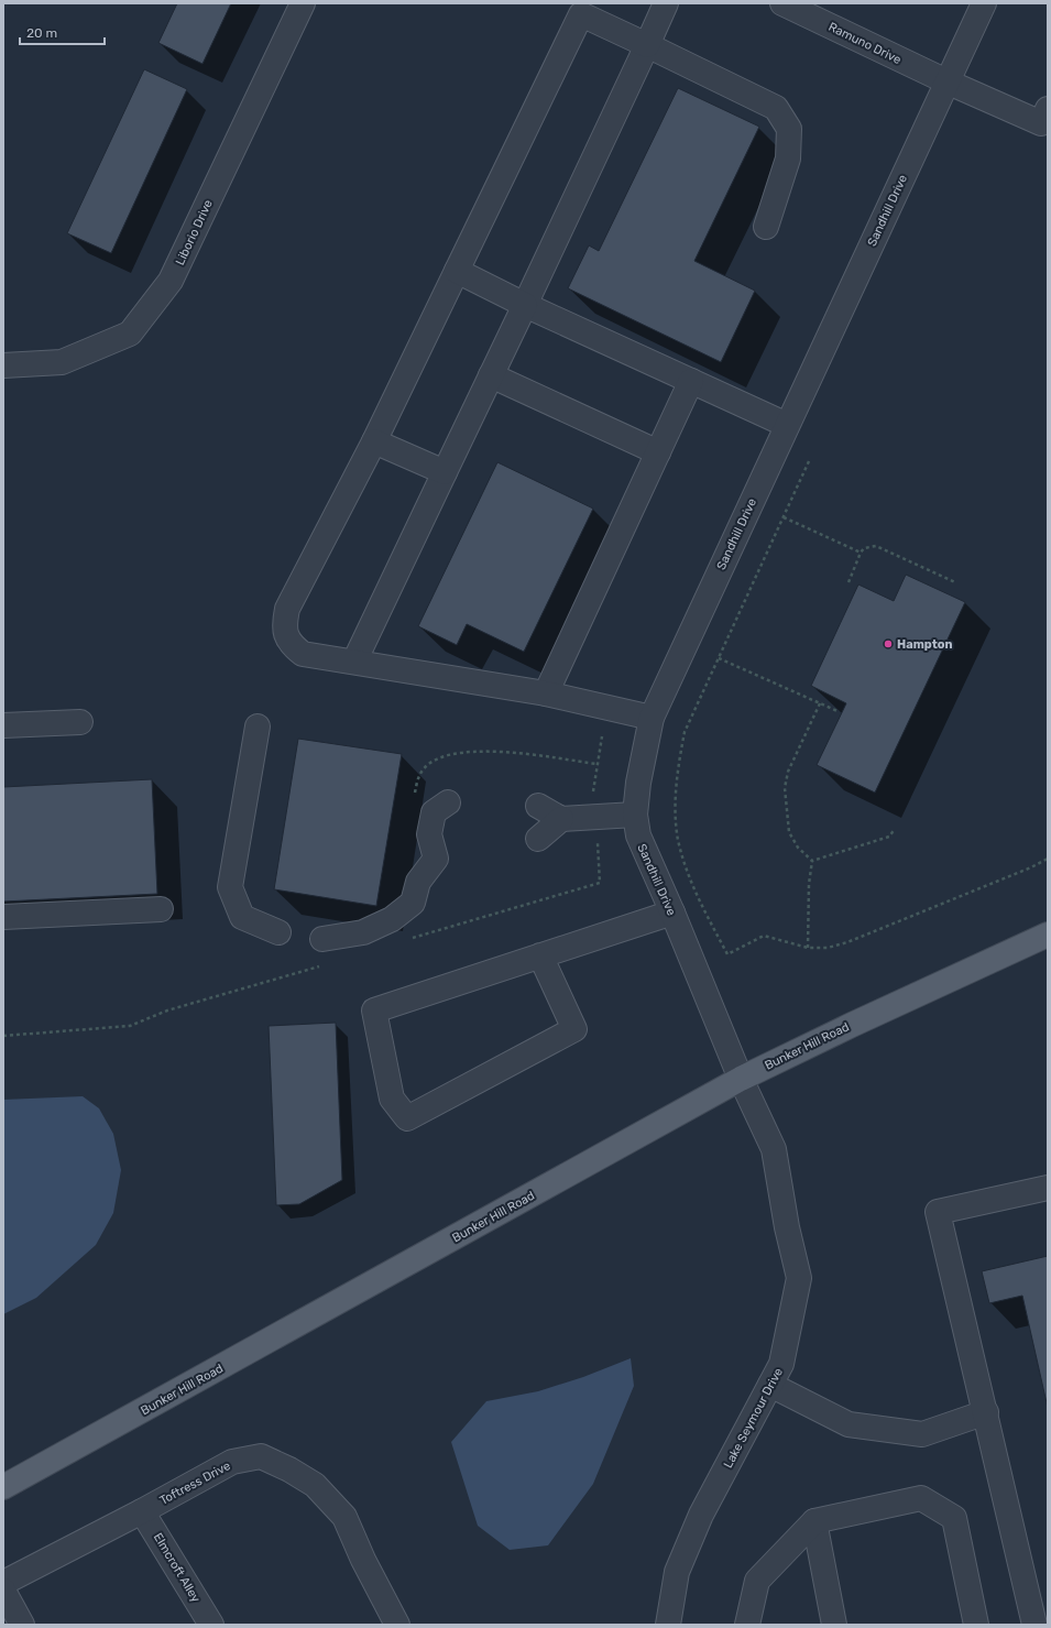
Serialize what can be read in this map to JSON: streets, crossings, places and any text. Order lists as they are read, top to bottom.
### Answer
{
  "streets": {
    "main road": ["Bunker Hill Road"],
    "street": [
      "Ramuno Drive",
      "Sandhill Drive",
      "Liborio Drive",
      "Lake Seymour Drive",
      "Toftress Drive",
      "Elmcroft Alley"
    ]
  },
  "crossings": [
    ["Ramuno Drive", "Sandhill Drive"],
    ["Sandhill Drive", "Bunker Hill Road"],
    ["Sandhill Drive", "Lake Seymour Drive"],
    ["Bunker Hill Road", "Lake Seymour Drive"],
    ["Toftress Drive", "Elmcroft Alley"]
  ],
  "places": ["Hampton"],
  "scale_bar": "20 m"
}
